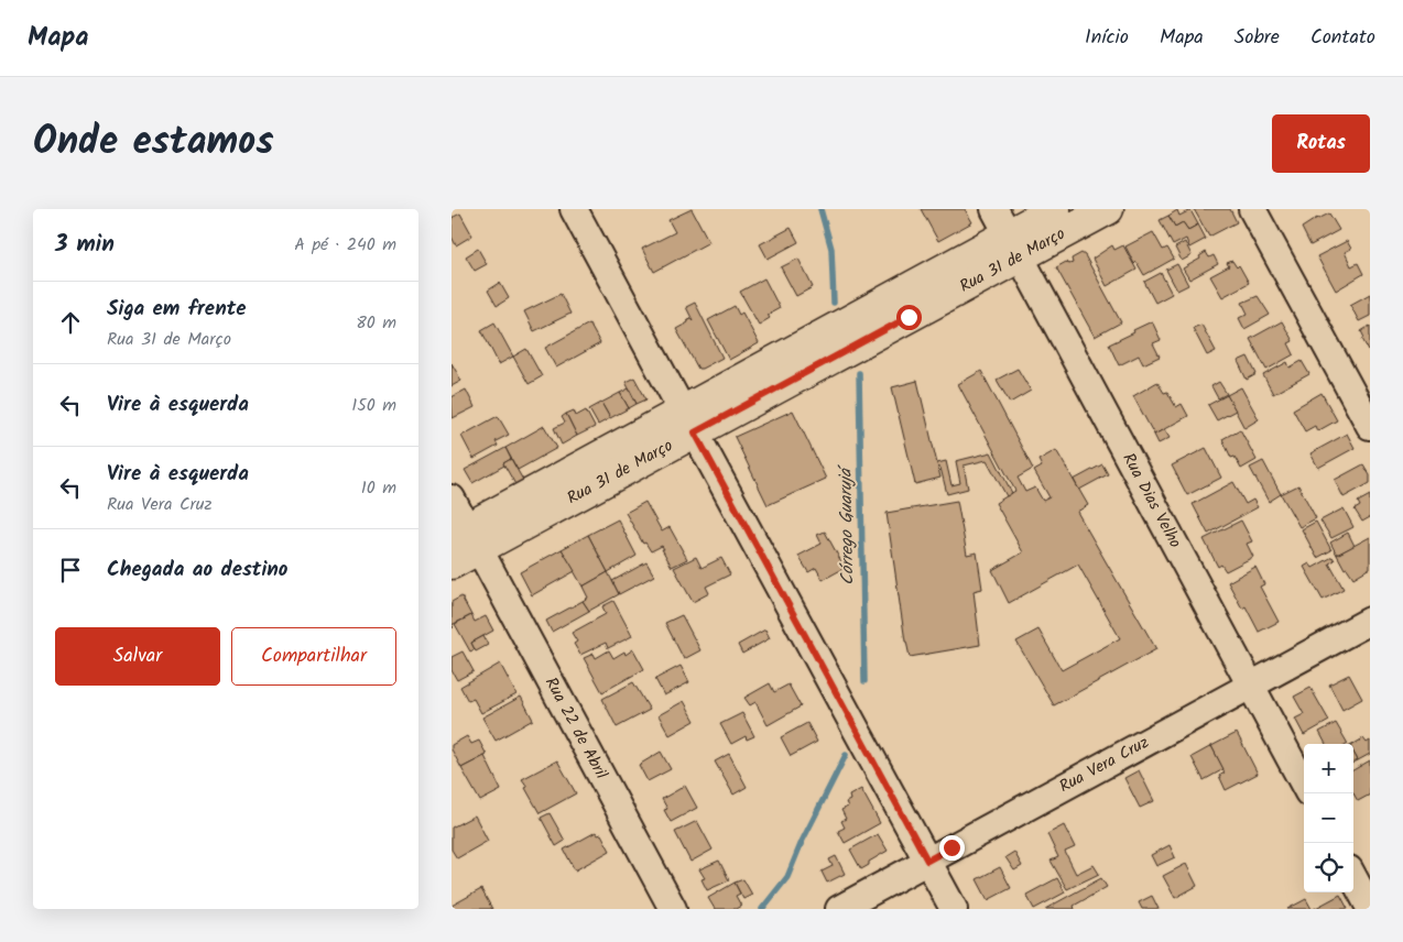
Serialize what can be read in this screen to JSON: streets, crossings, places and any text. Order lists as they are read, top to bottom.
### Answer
{
  "streets": {
    "main road": ["Rua 31 de Março"],
    "street": ["Rua Dias Velho", "Rua 22 de Abril", "Rua Vera Cruz"]
  },
  "crossings": [
    ["Rua 31 de Março", "Rua Dias Velho"],
    ["Rua 31 de Março", "Rua 22 de Abril"],
    ["Rua Dias Velho", "Rua Vera Cruz"]
  ],
  "water": ["Córrego Guarujá"],
  "page": {
    "header": "Mapa",
    "nav": [
      "Início",
      "Mapa",
      "Sobre",
      "Contato"
    ],
    "title": "Onde estamos",
    "buttons": [
      "Rotas",
      ["Salvar", "Compartilhar"]
    ],
    "heading": ["3 min", "A pé · 240 m"],
    "list": [
      ["Siga em frente", "Rua 31 de Março", "80 m"],
      ["Vire à esquerda", "150 m"],
      ["Vire à esquerda", "Rua Vera Cruz", "10 m"],
      "Chegada ao destino"
    ],
    "map_buttons": ["+", "−"]
  }
}
